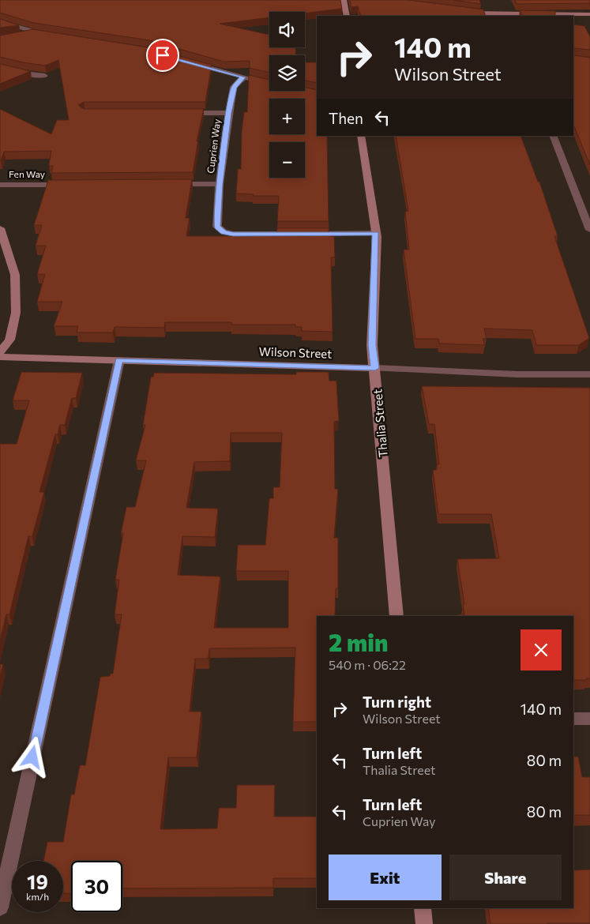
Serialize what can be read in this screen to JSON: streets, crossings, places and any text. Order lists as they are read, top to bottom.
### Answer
{
  "streets": {
    "street": [
      "Cuprien Way",
      "Fen Way",
      "Wilson Street",
      "Thalia Street"
    ]
  },
  "crossings": [
    ["Cuprien Way", "Thalia Street"],
    ["Wilson Street", "Thalia Street"]
  ],
  "page": {
    "map_buttons": ["+", "−"],
    "turn": ["140 m", "Wilson Street"],
    "then": "Then",
    "heading": ["2 min", "540 m · 06:22"],
    "list": [
      {
        "name": "Turn right",
        "note": "Wilson Street",
        "value": "140 m"
      },
      {
        "name": "Turn left",
        "note": "Thalia Street",
        "value": "80 m"
      },
      {
        "name": "Turn left",
        "note": "Cuprien Way",
        "value": "80 m"
      }
    ],
    "buttons": ["Exit", "Share"],
    "speed": "19 km/h",
    "limit": "30"
  }
}
